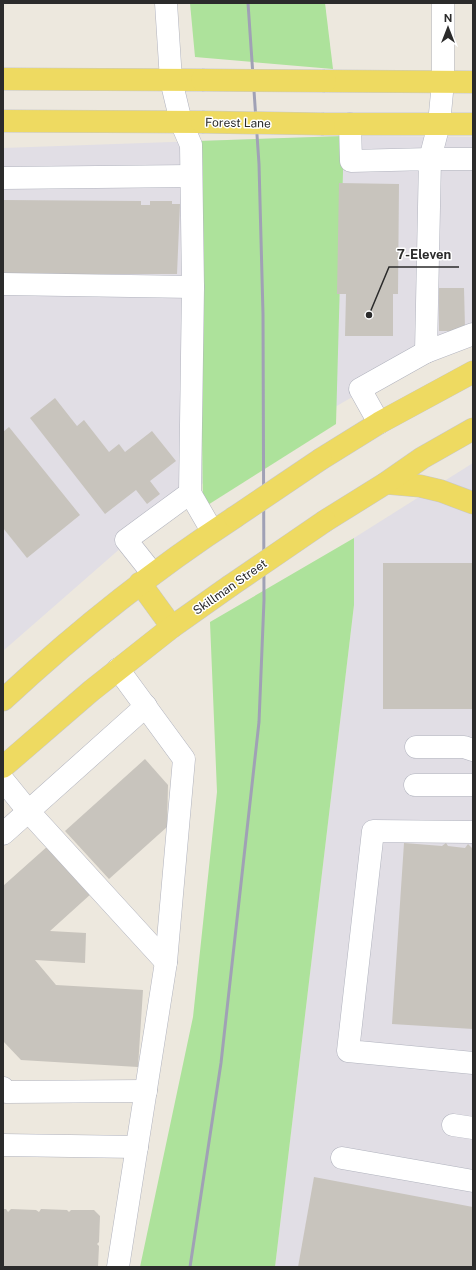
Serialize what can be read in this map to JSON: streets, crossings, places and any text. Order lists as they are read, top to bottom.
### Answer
{
  "streets": {
    "main road": ["Forest Lane", "Skillman Street"]
  },
  "places": ["7-Eleven"],
  "north": "top"
}
